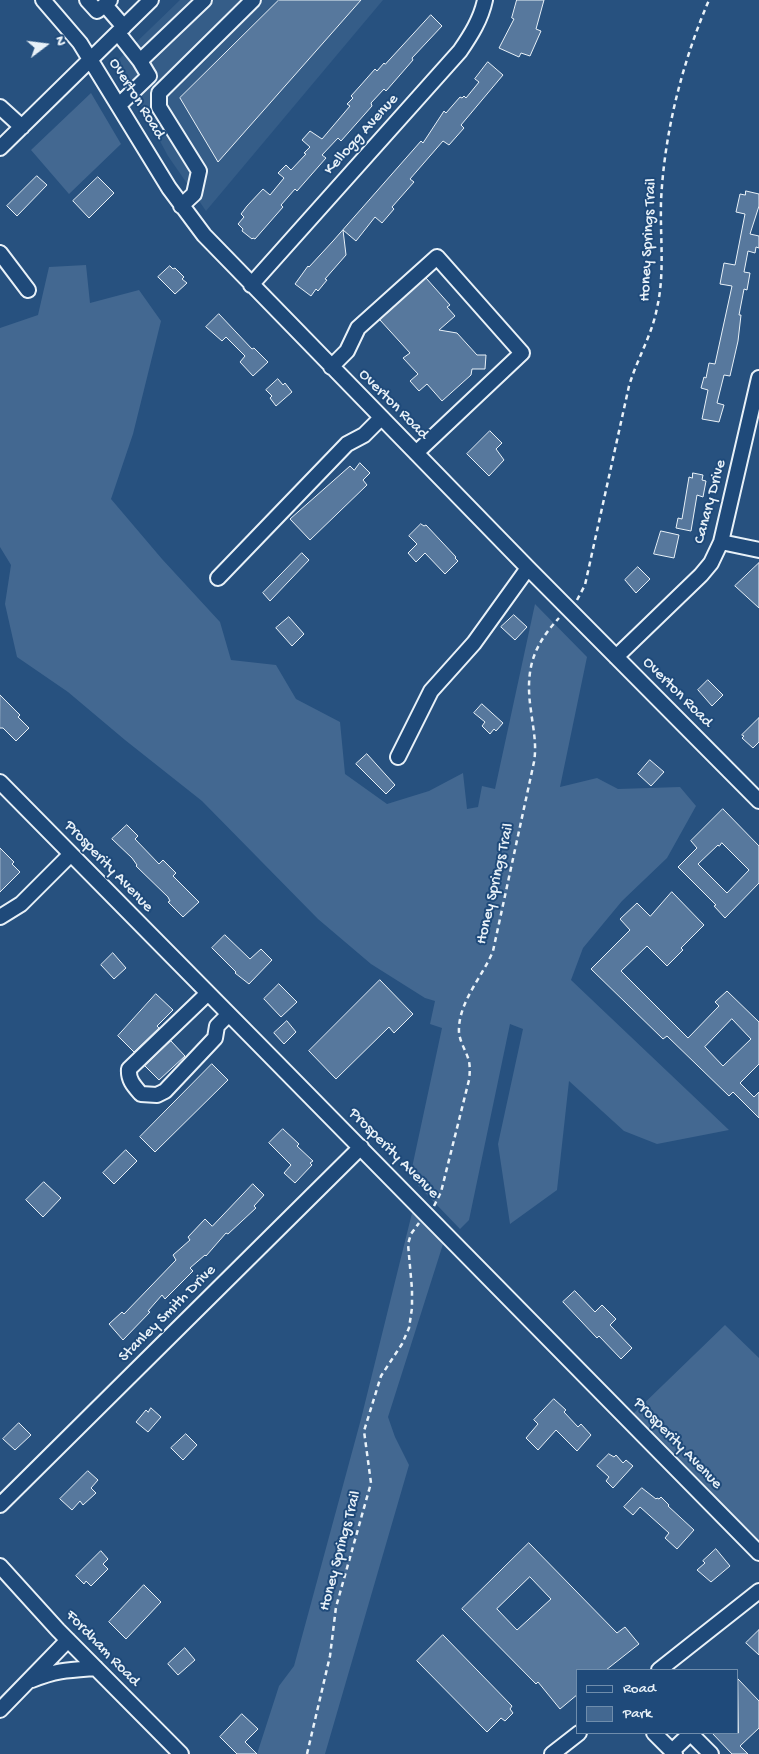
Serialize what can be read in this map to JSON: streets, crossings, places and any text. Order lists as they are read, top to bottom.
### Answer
{
  "streets": {
    "street": [
      "Overton Road",
      "Kellogg Avenue",
      "Canary Drive",
      "Prosperity Avenue",
      "Stanley Smith Drive",
      "Fordham Road"
    ],
    "path": ["Honey Springs Trail"]
  },
  "crossings": [
    ["Overton Road", "Kellogg Avenue"],
    ["Overton Road", "Canary Drive"],
    ["Prosperity Avenue", "Stanley Smith Drive"]
  ],
  "legend": ["Road", "Park"],
  "north": "right"
}
